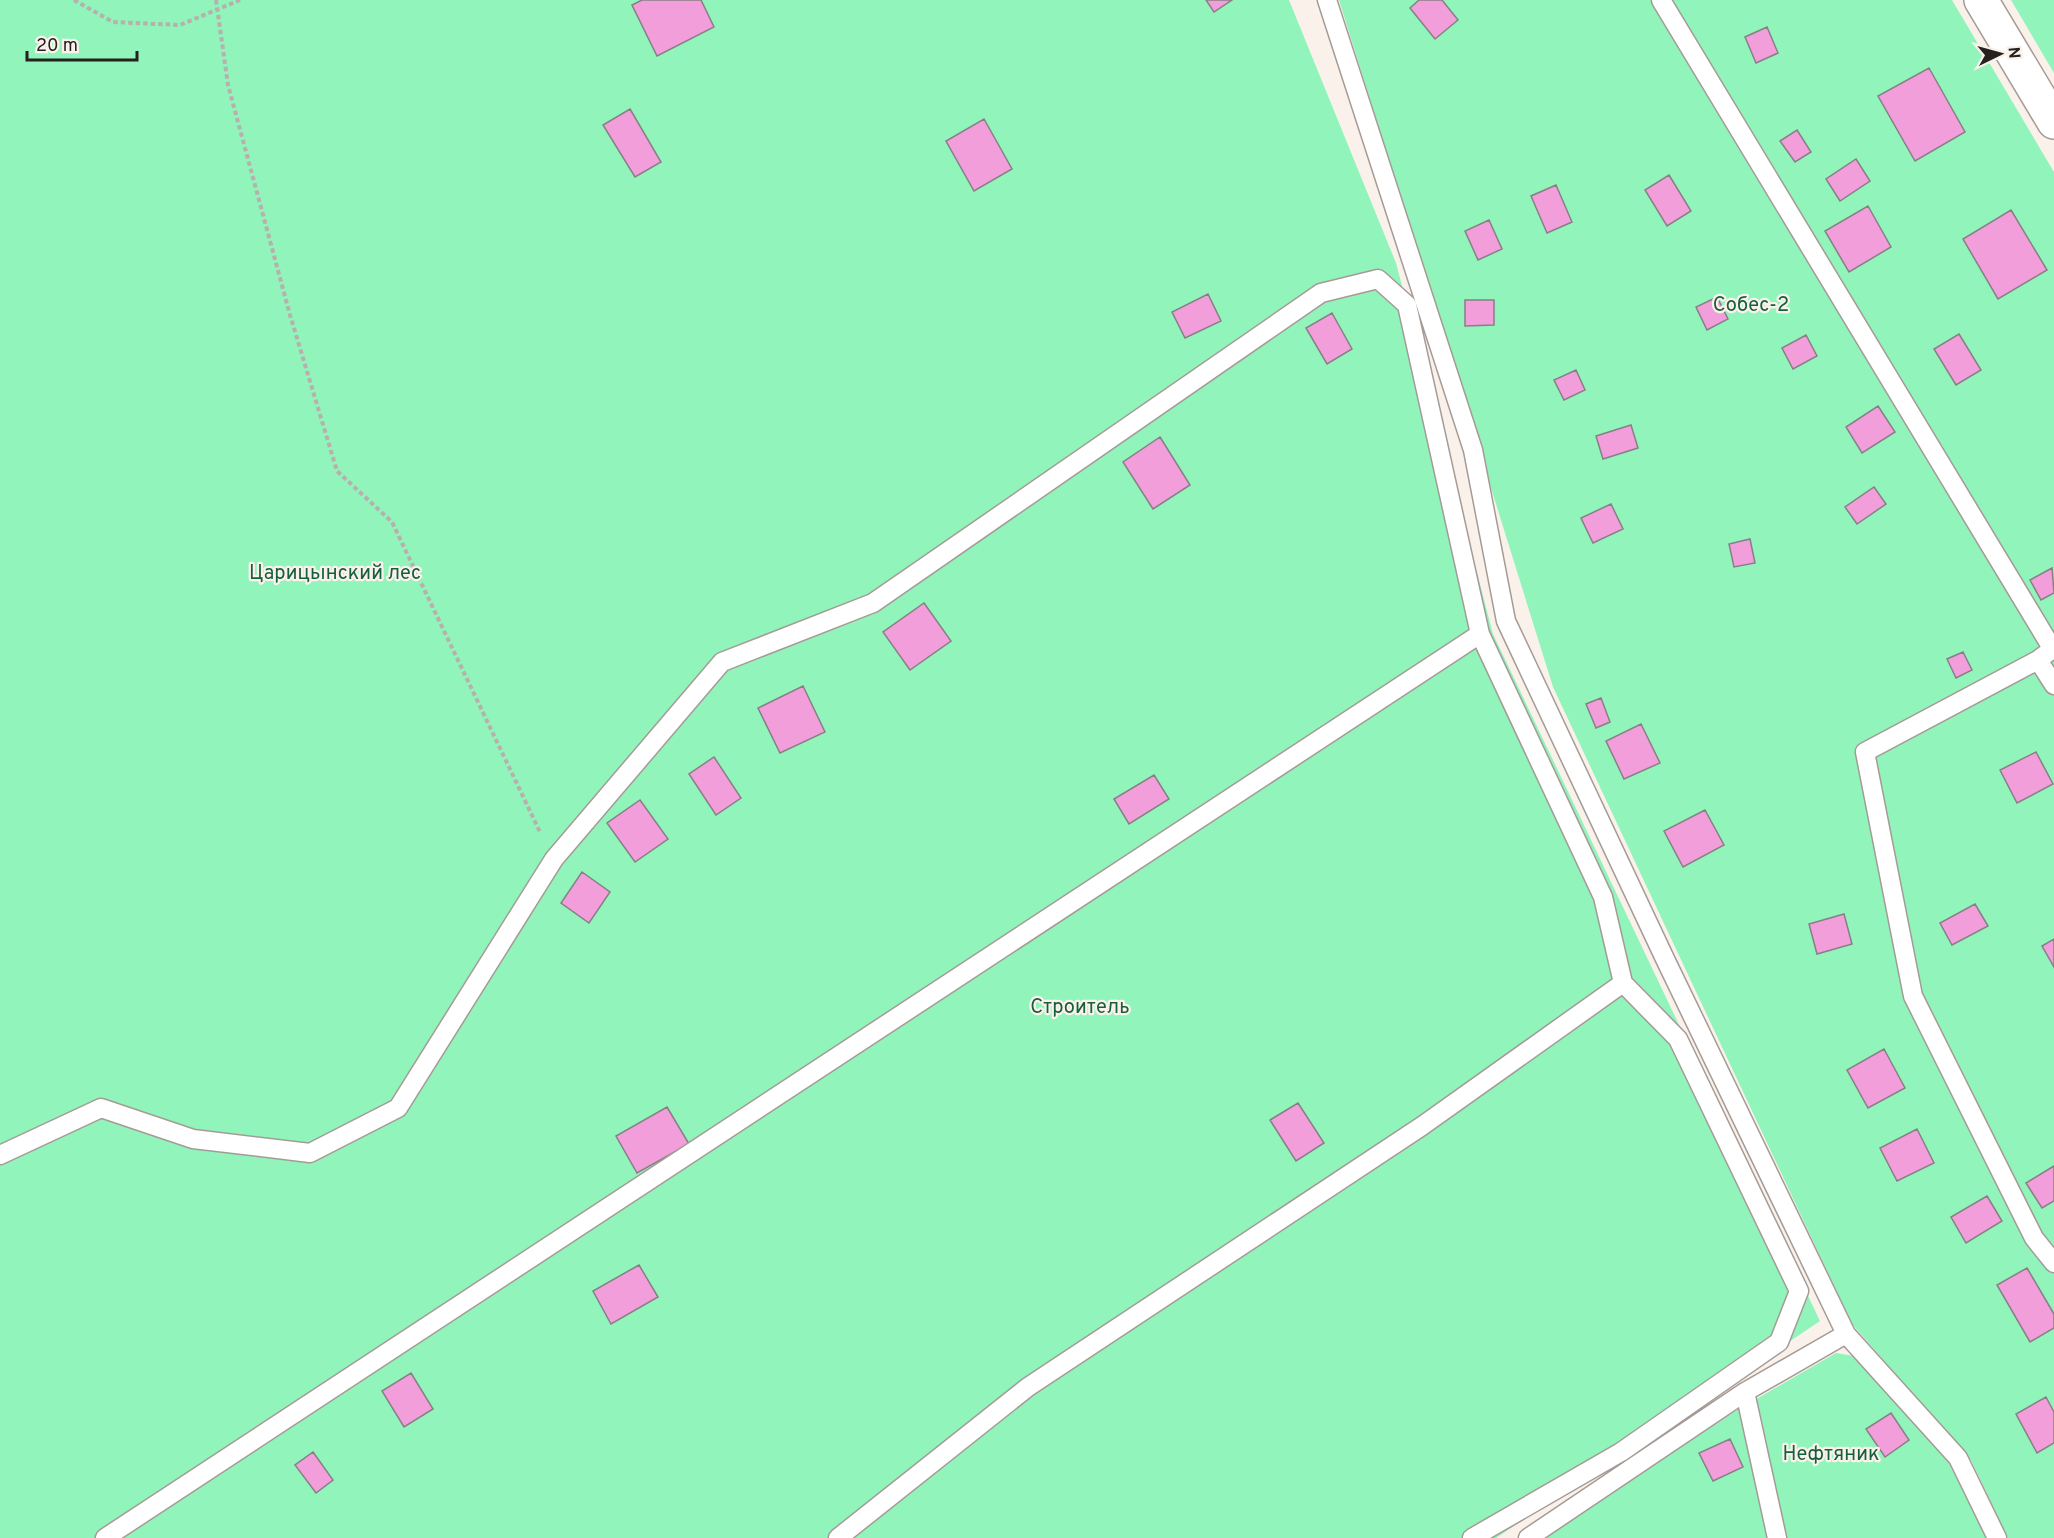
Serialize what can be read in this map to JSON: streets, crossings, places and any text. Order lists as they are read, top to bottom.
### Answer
{
  "parks": [
    "Собес-2",
    "Царицынский лес",
    "Строитель",
    "Нефтяник"
  ],
  "scale_bar": "20 m",
  "north": "right"
}
